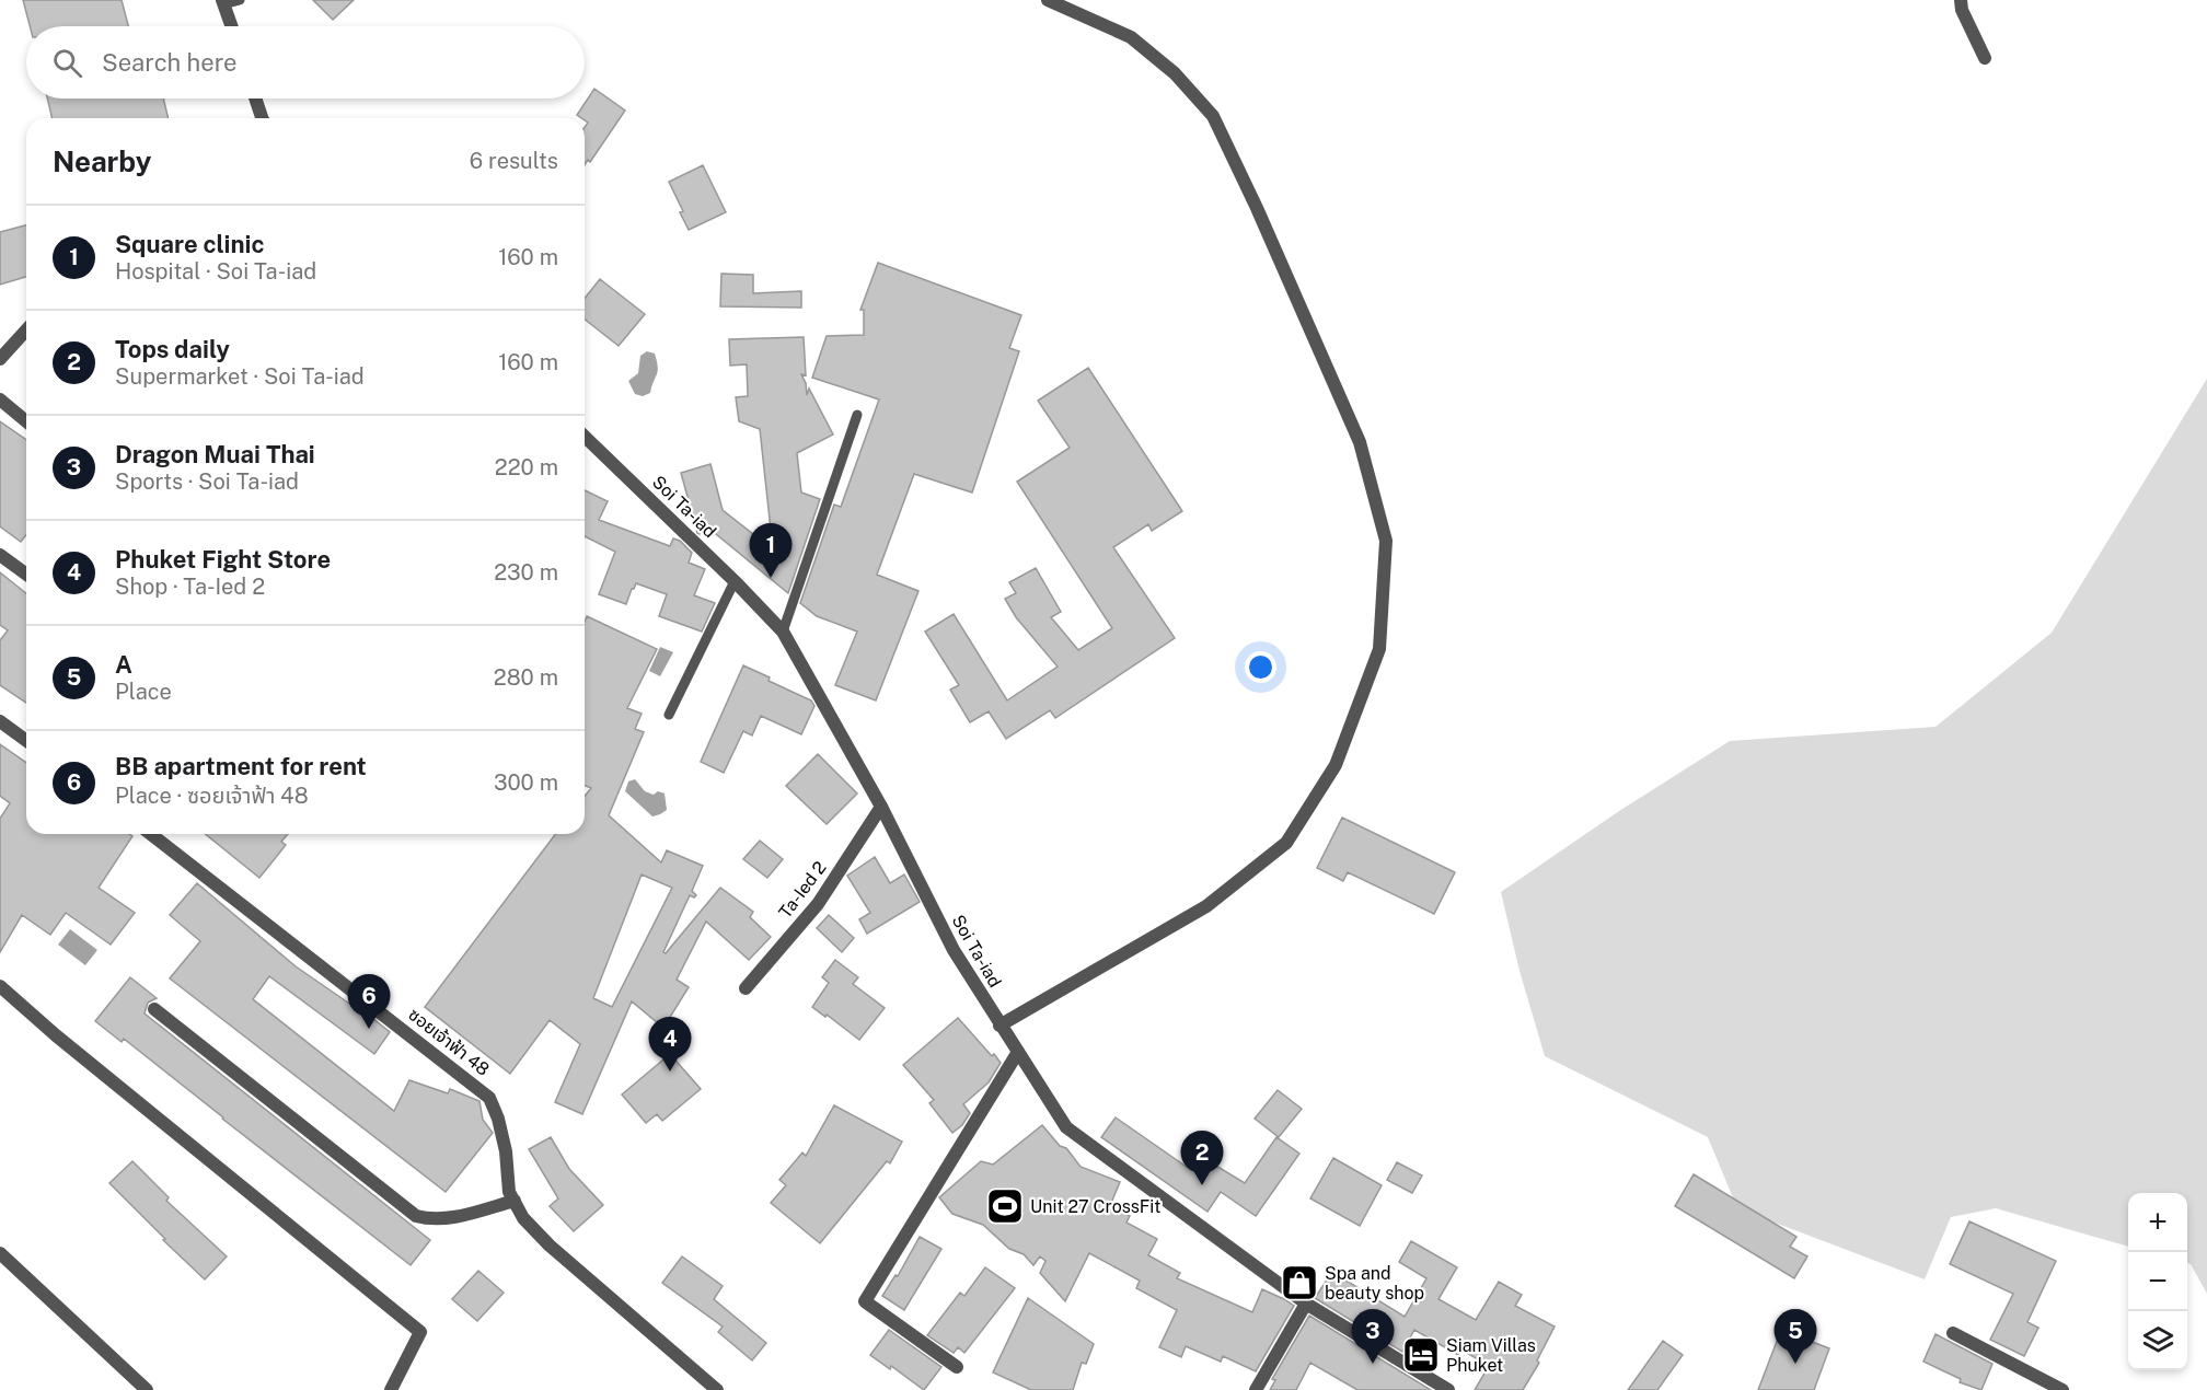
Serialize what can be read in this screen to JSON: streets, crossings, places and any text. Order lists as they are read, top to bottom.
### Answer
{
  "streets": {
    "street": ["Soi Ta-iad", "Ta-Ied 2", "ซอยเจ้าฟ้า 48"]
  },
  "crossings": [
    ["Soi Ta-iad", "Ta-Ied 2"]
  ],
  "places": {
    "sports": ["Unit 27 CrossFit"],
    "shop": ["Spa and beauty shop"],
    "hotel": ["Siam Villas Phuket"]
  },
  "page": {
    "search": "Search here",
    "heading": ["Nearby", "6 results"],
    "list": [
      {
        "mark": "1",
        "name": "Square clinic",
        "note": "Hospital · Soi Ta-iad",
        "value": "160 m"
      },
      {
        "mark": "2",
        "name": "Tops daily",
        "note": "Supermarket · Soi Ta-iad",
        "value": "160 m"
      },
      {
        "mark": "3",
        "name": "Dragon Muai Thai",
        "note": "Sports · Soi Ta-iad",
        "value": "220 m"
      },
      {
        "mark": "4",
        "name": "Phuket Fight Store",
        "note": "Shop · Ta-Ied 2",
        "value": "230 m"
      },
      {
        "mark": "5",
        "name": "A",
        "note": "Place",
        "value": "280 m"
      },
      {
        "mark": "6",
        "name": "BB apartment for rent",
        "note": "Place · ซอยเจ้าฟ้า 48",
        "value": "300 m"
      }
    ],
    "pins": [
      "1",
      "6",
      "4",
      "2",
      "3",
      "5"
    ],
    "map_buttons": ["+", "−"]
  }
}
